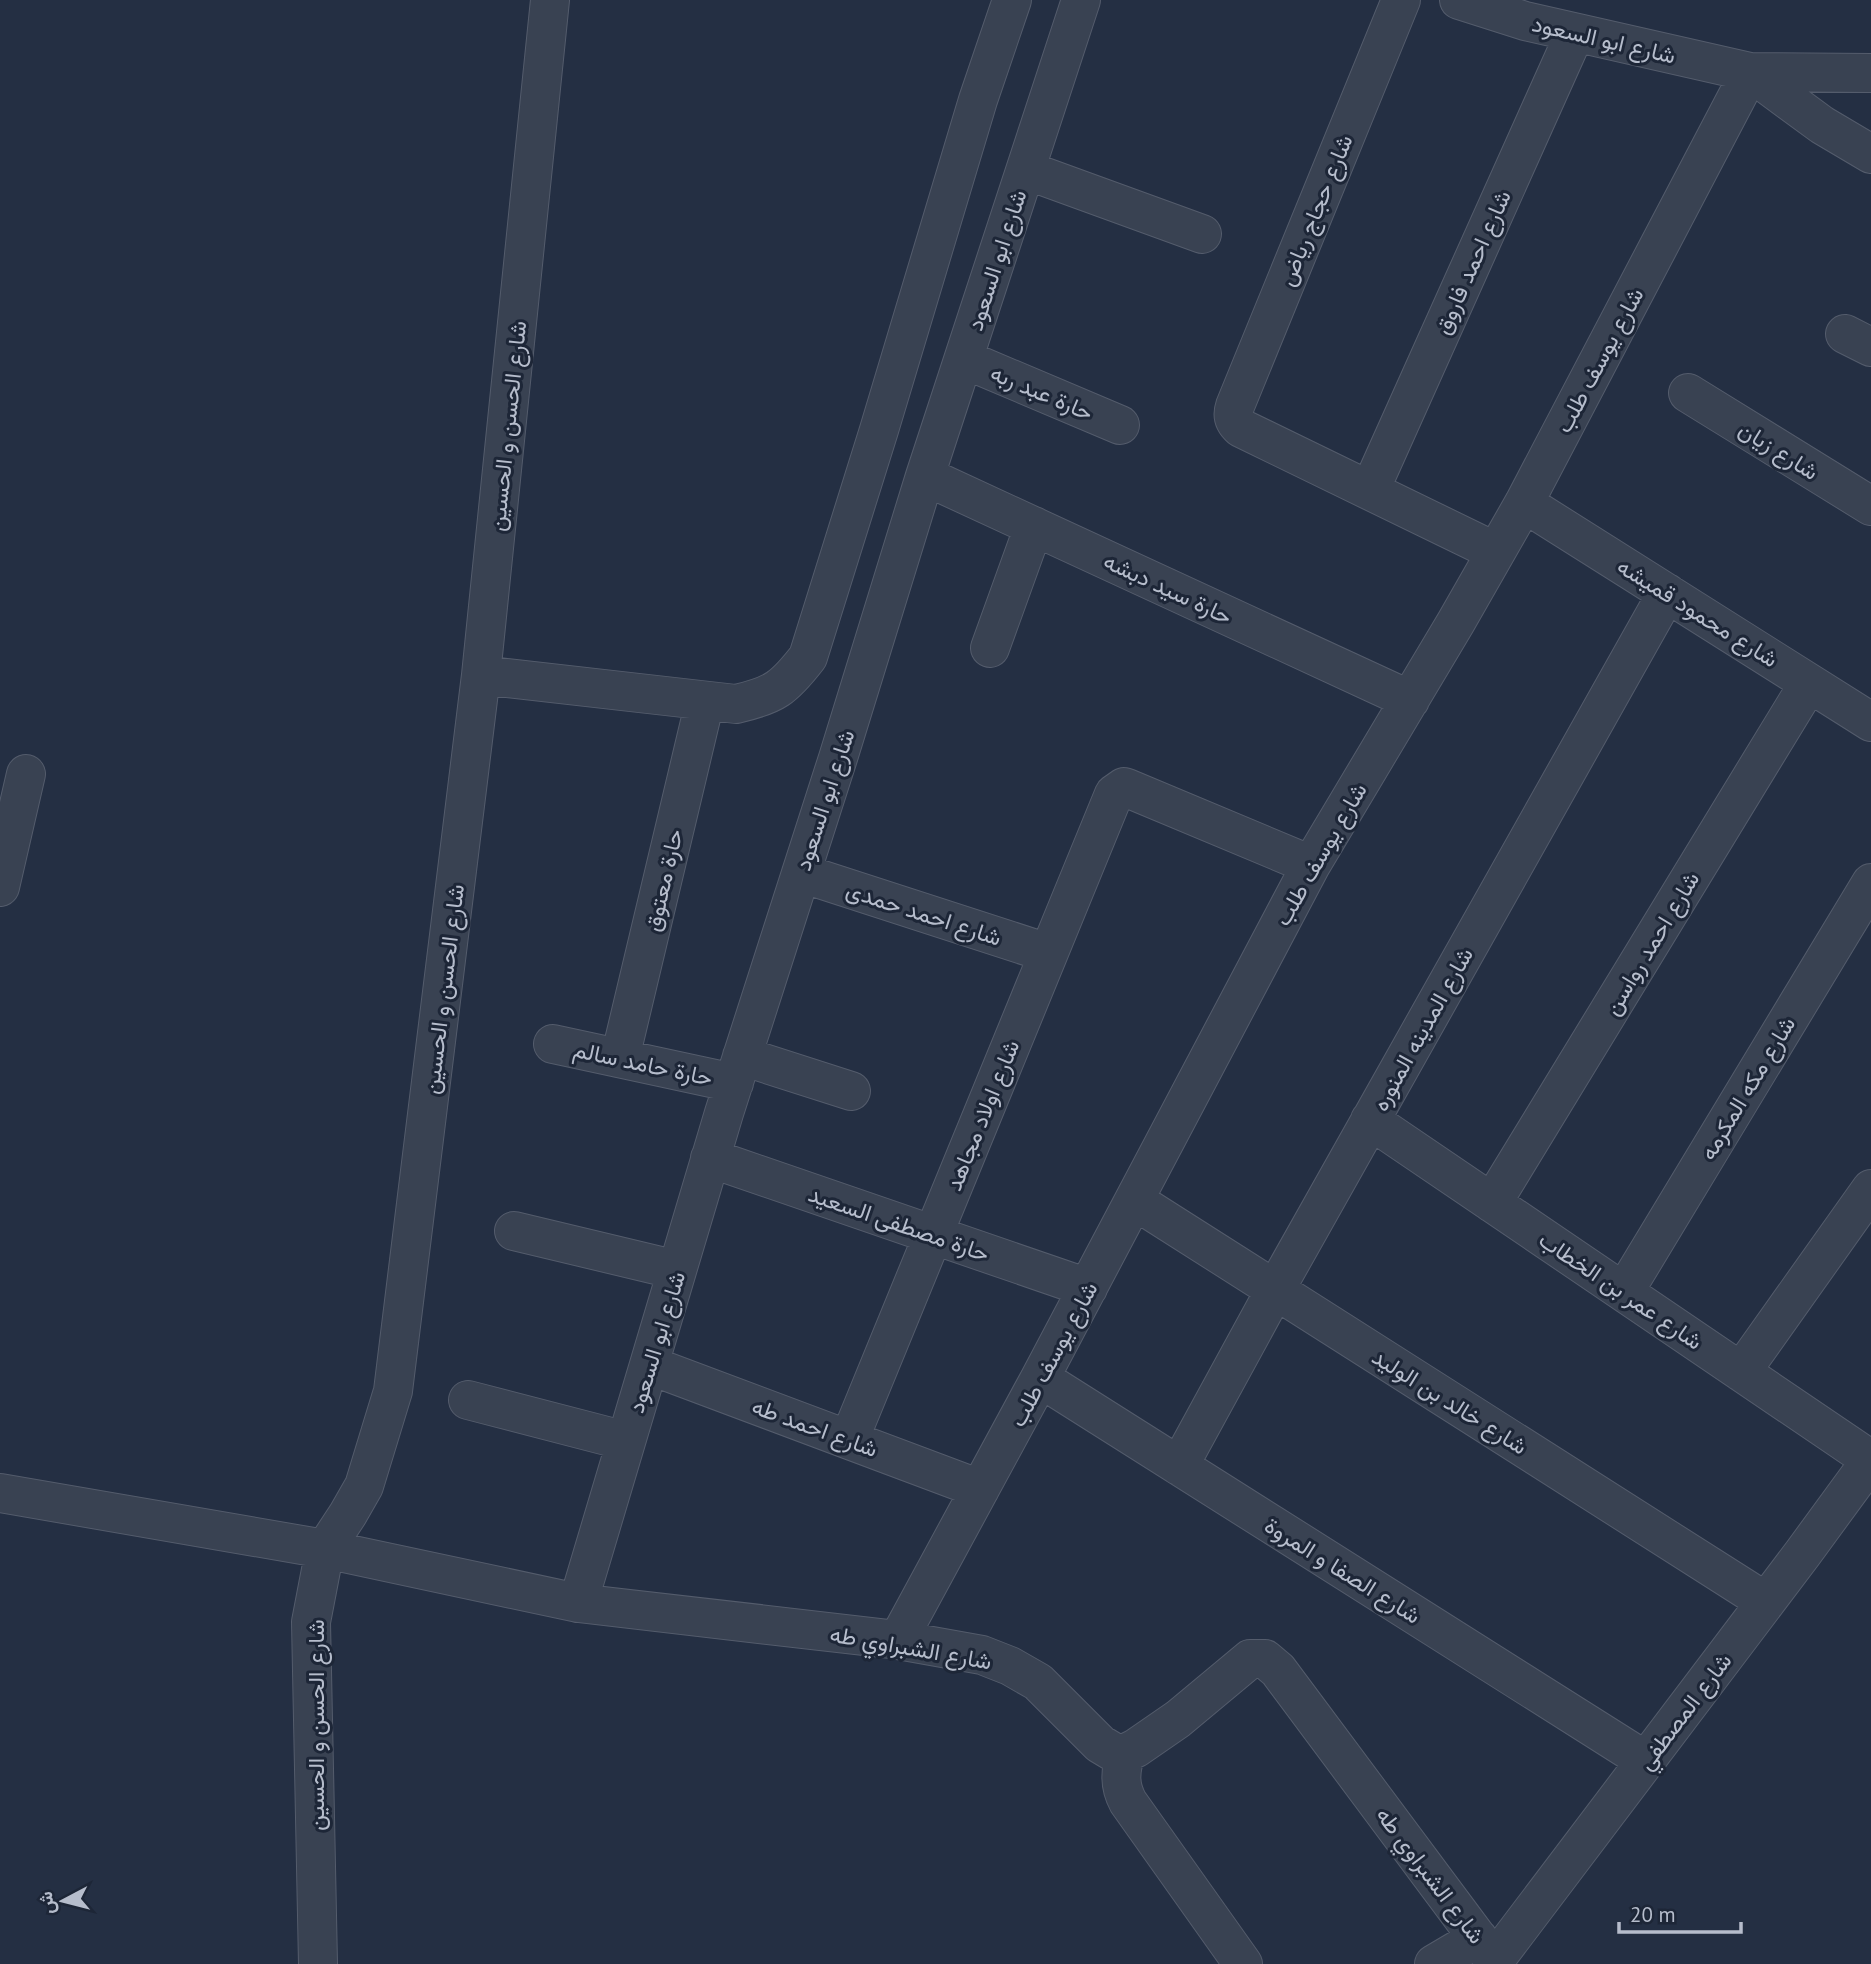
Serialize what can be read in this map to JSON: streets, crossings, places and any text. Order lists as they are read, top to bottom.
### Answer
{
  "streets": {
    "street": [
      "شارع ابو السعود",
      "شارع حجاج رياض",
      "شارع احمد فاروق",
      "شارع يوسف طلب",
      "حارة عبد ربه",
      "شارع الحسن و الحسين",
      "شارع زيان",
      "حارة سيد دبشه",
      "شارع محمود قميشه",
      "حارة معتوق",
      "شارع احمد حمدى",
      "شارع احمد رواسن",
      "شارع المدينه المنوره",
      "حارة حامد سالم",
      "شارع مكه المكرمه",
      "شارع اولاد مجاهد",
      "حارة مصطفى السعيد",
      "شارع عمر بن الخطاب",
      "شارع خالد بن الوليد",
      "شارع احمد طه",
      "شارع الصفا و المروة",
      "شارع الشبراوي طه",
      "شارع المصطفي"
    ]
  },
  "crossings": [
    ["شارع ابو السعود", "شارع احمد فاروق"],
    ["شارع ابو السعود", "شارع يوسف طلب"],
    ["شارع ابو السعود", "حارة عبد ربه"],
    ["شارع ابو السعود", "حارة سيد دبشه"],
    ["شارع ابو السعود", "شارع احمد حمدى"],
    ["شارع ابو السعود", "حارة حامد سالم"],
    ["شارع ابو السعود", "حارة مصطفى السعيد"],
    ["شارع ابو السعود", "شارع احمد طه"],
    ["شارع ابو السعود", "شارع الشبراوي طه"],
    ["شارع حجاج رياض", "شارع احمد فاروق"],
    ["شارع يوسف طلب", "حارة سيد دبشه"],
    ["شارع يوسف طلب", "شارع محمود قميشه"],
    ["شارع يوسف طلب", "شارع اولاد مجاهد"],
    ["شارع يوسف طلب", "حارة مصطفى السعيد"],
    ["شارع يوسف طلب", "شارع خالد بن الوليد"],
    ["شارع يوسف طلب", "شارع احمد طه"],
    ["شارع يوسف طلب", "شارع الصفا و المروة"],
    ["شارع يوسف طلب", "شارع الشبراوي طه"],
    ["شارع الحسن و الحسين", "شارع الشبراوي طه"],
    ["شارع محمود قميشه", "شارع احمد رواسن"],
    ["شارع محمود قميشه", "شارع المدينه المنوره"],
    ["حارة معتوق", "حارة حامد سالم"],
    ["شارع احمد حمدى", "شارع اولاد مجاهد"],
    ["شارع احمد رواسن", "شارع عمر بن الخطاب"],
    ["شارع المدينه المنوره", "شارع عمر بن الخطاب"],
    ["شارع المدينه المنوره", "شارع خالد بن الوليد"],
    ["شارع المدينه المنوره", "شارع الصفا و المروة"],
    ["شارع مكه المكرمه", "شارع عمر بن الخطاب"],
    ["شارع اولاد مجاهد", "حارة مصطفى السعيد"],
    ["شارع اولاد مجاهد", "شارع احمد طه"],
    ["شارع عمر بن الخطاب", "شارع المصطفي"],
    ["شارع خالد بن الوليد", "شارع المصطفي"],
    ["شارع الصفا و المروة", "شارع المصطفي"],
    ["شارع الشبراوي طه", "شارع المصطفي"]
  ],
  "scale_bar": "20 m",
  "north": "left"
}
